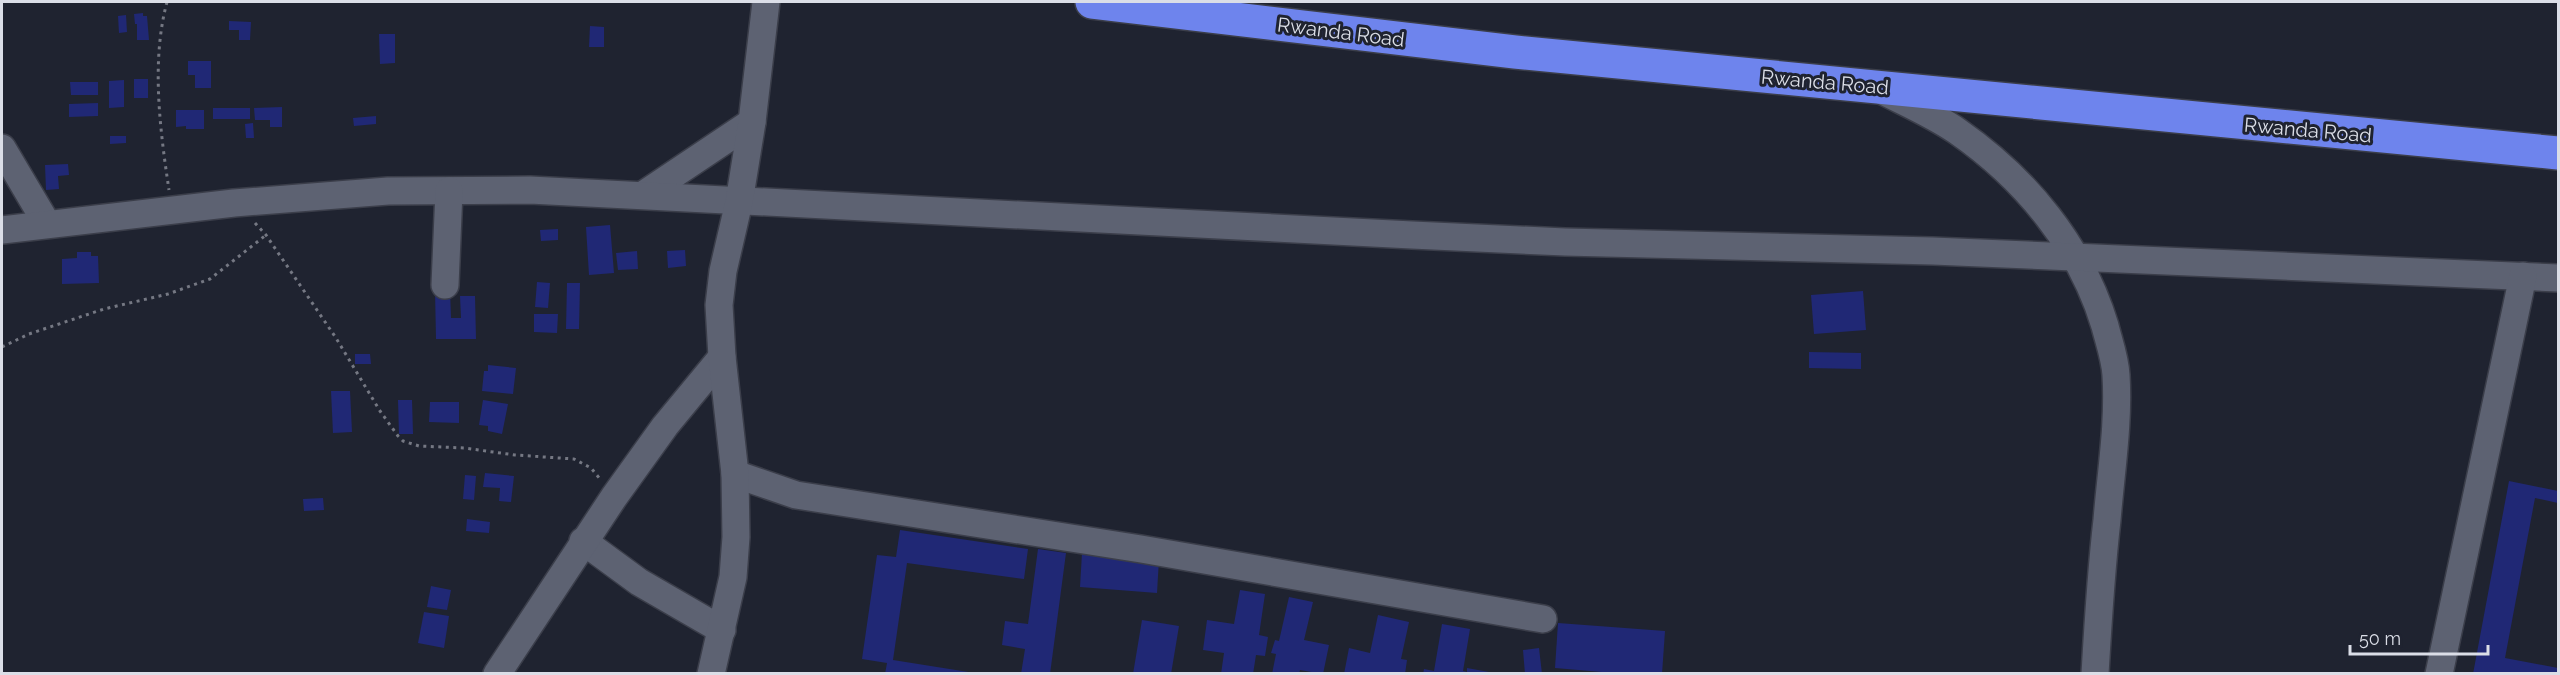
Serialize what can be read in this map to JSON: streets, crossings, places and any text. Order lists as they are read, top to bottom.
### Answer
{
  "streets": {
    "highway": ["Rwanda Road"]
  },
  "scale_bar": "50 m"
}
